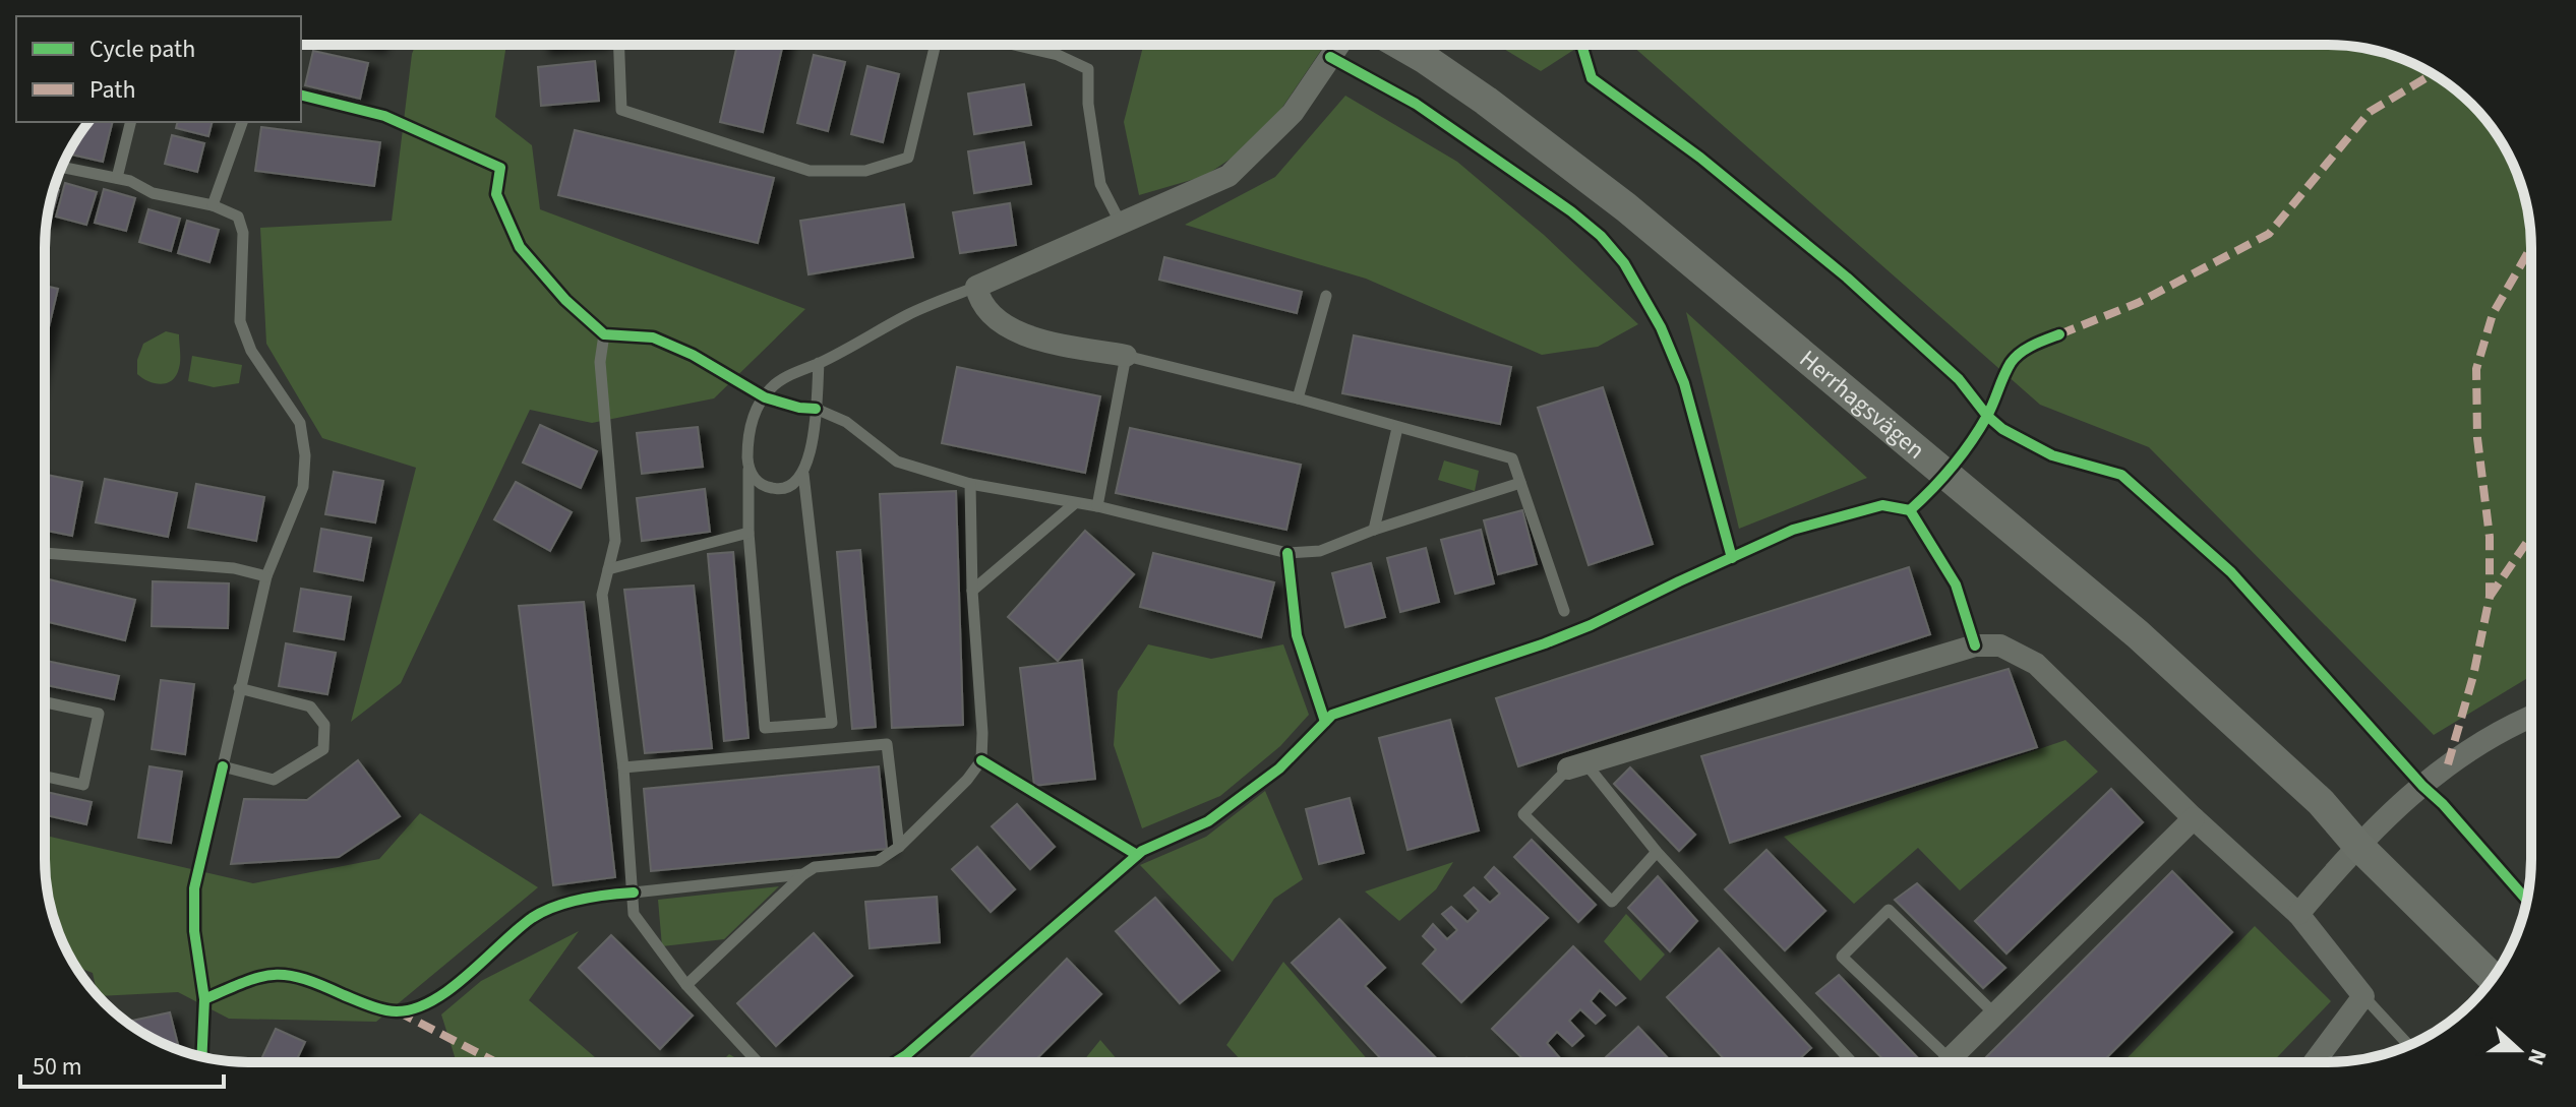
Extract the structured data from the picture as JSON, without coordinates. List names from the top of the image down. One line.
{"streets":{"street":["Herrhagsvägen"]},"legend":["Cycle path","Path"],"scale_bar":"50 m","north":"right"}
